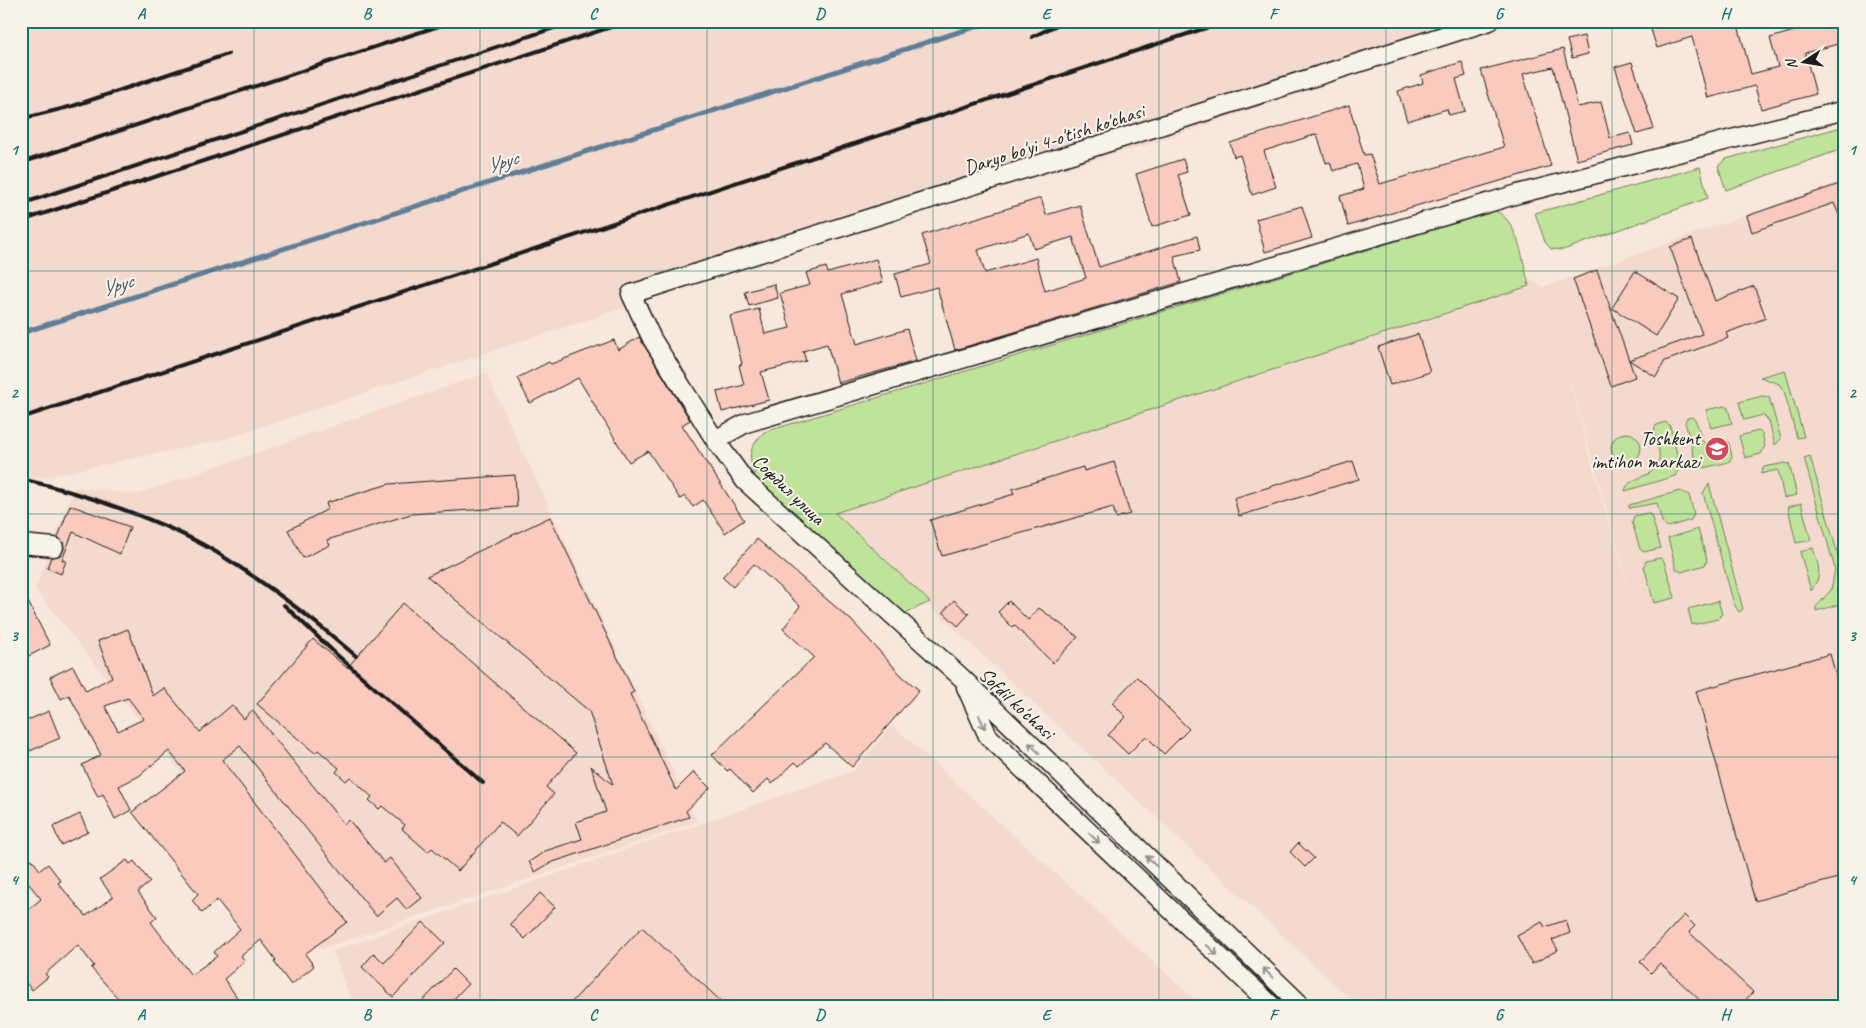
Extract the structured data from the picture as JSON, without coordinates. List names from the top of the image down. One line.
{"streets":{"street":["Daryo bo'yi 4-o'tish ko'chasi","Софдил улица","Sofdil ko'chasi"]},"crossings":[["Daryo bo'yi 4-o'tish ko'chasi","Софдил улица"],["Софдил улица","Sofdil ko'chasi"]],"water":["Урус"],"places":{"school or university":["Toshkent imtihon markazi"]},"north":"left","grid":{"columns":["A","B","C","D","E","F","G","H"],"rows":["1","2","3","4"]}}
